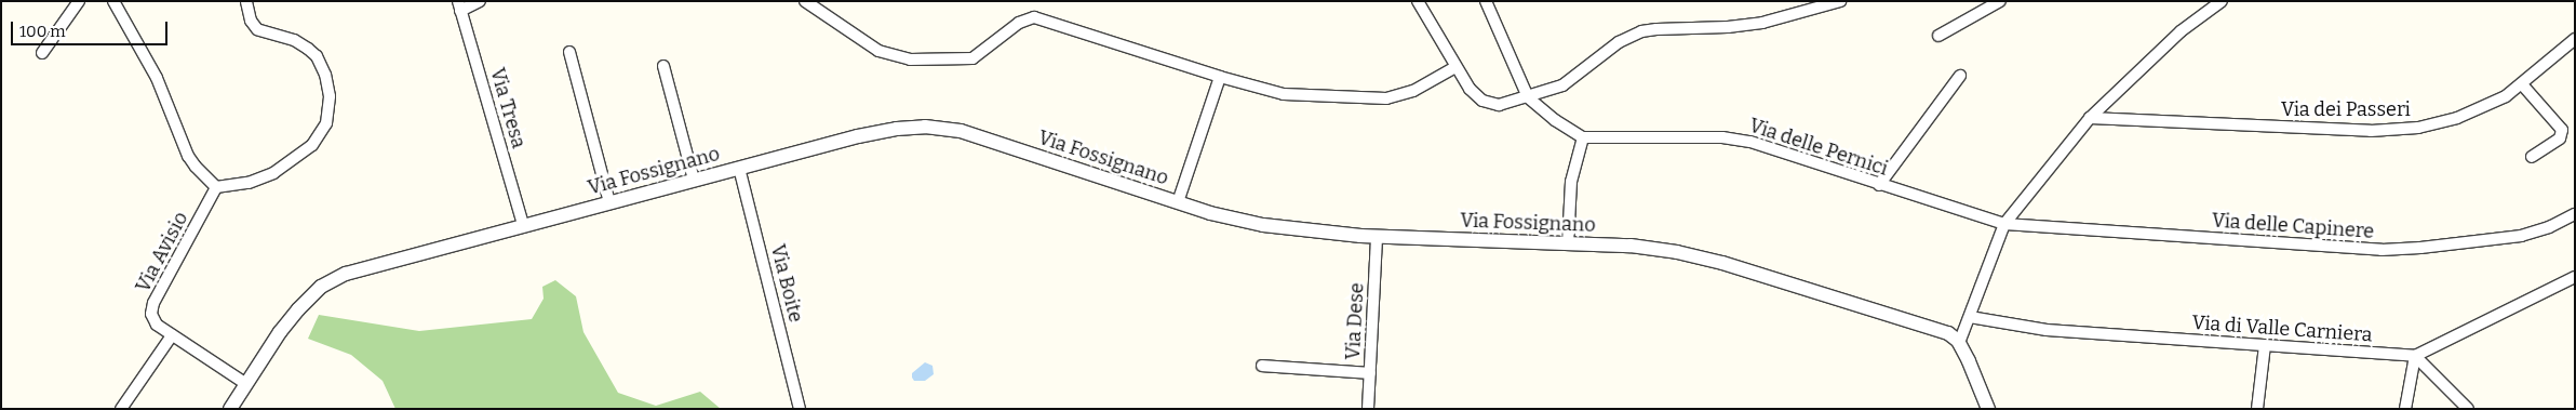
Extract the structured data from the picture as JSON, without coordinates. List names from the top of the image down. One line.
{"streets":{"street":["Via Tresa","Via dei Passeri","Via delle Pernici","Via Fossignano","Via delle Capinere","Via Avisio","Via Boite","Via Dese","Via di Valle Carniera"]},"crossings":[["Via Tresa","Via Fossignano"],["Via delle Pernici","Via delle Capinere"],["Via Fossignano","Via Avisio"],["Via Fossignano","Via Boite"],["Via Fossignano","Via Dese"]],"scale_bar":"100 m"}
